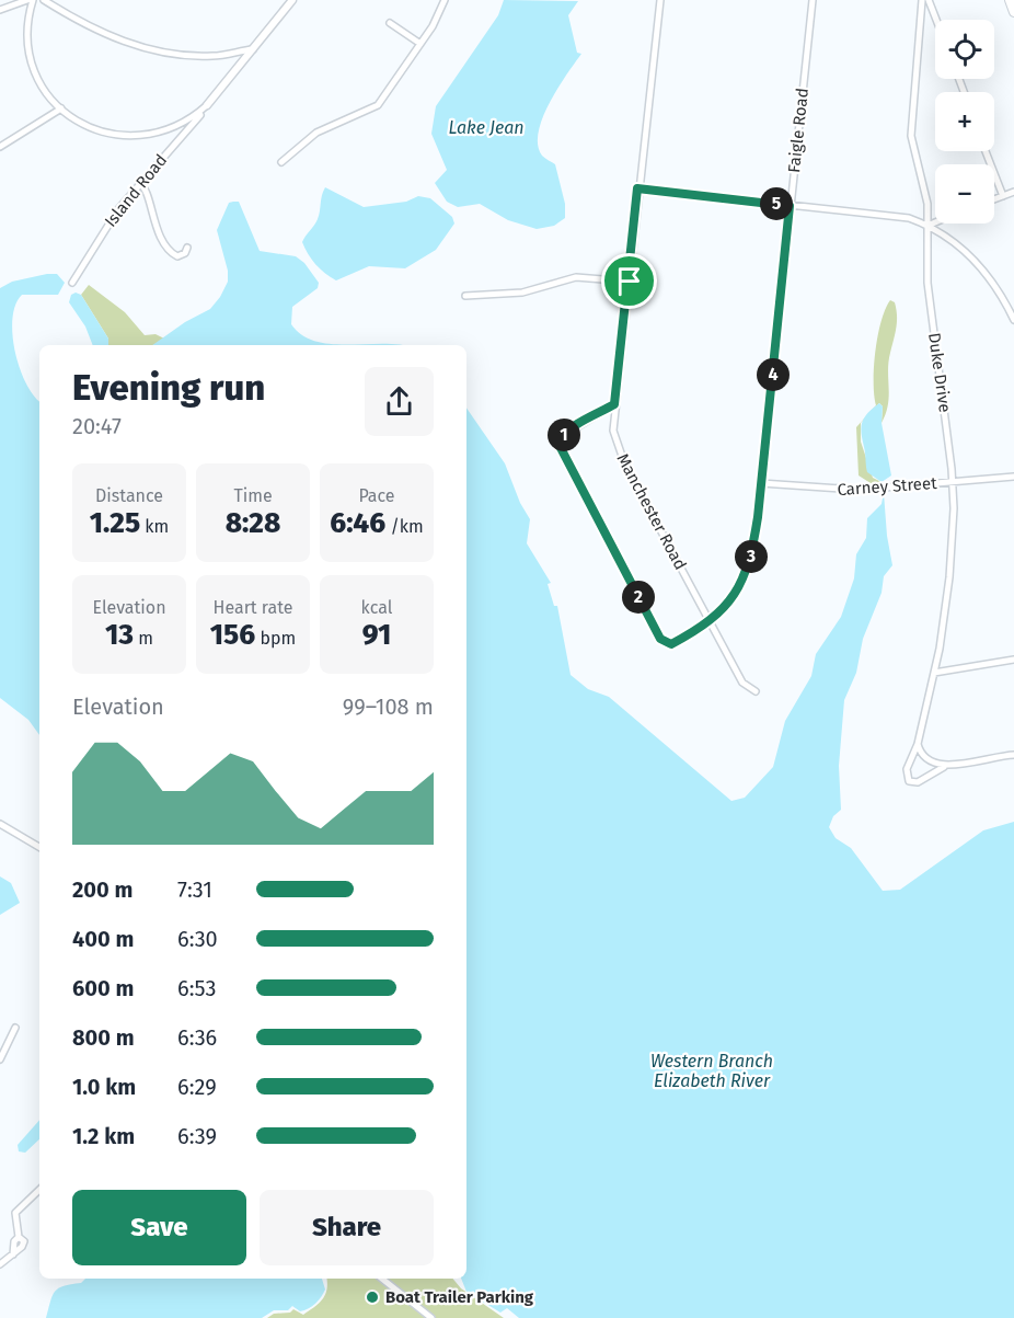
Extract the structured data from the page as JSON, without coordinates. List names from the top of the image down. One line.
{"streets":{"street":["Faigle Road","Island Road","Duke Drive","Carney Street","Manchester Road"]},"crossings":[["Faigle Road","Carney Street"],["Faigle Road","Manchester Road"],["Duke Drive","Carney Street"]],"water":["Lake Jean","Western Branch Elizabeth River"],"places":["Boat Trailer Parking"],"page":{"map_buttons":["+","−"],"pins":["5","4","1","3","2"],"heading":["Evening run","20:47"],"stats":[["Distance","1.25 km"],["Time","8:28"],["Pace","6:46 /km"],["Elevation","13 m"],["Heart rate","156 bpm"],["kcal","91"]],"chart":["Elevation","99–108 m"],"list":[{"name":"200 m","note":"7:31"},{"name":"400 m","note":"6:30"},{"name":"600 m","note":"6:53"},{"name":"800 m","note":"6:36"},{"name":"1.0 km","note":"6:29"},{"name":"1.2 km","note":"6:39"}],"buttons":["Save","Share"]}}
